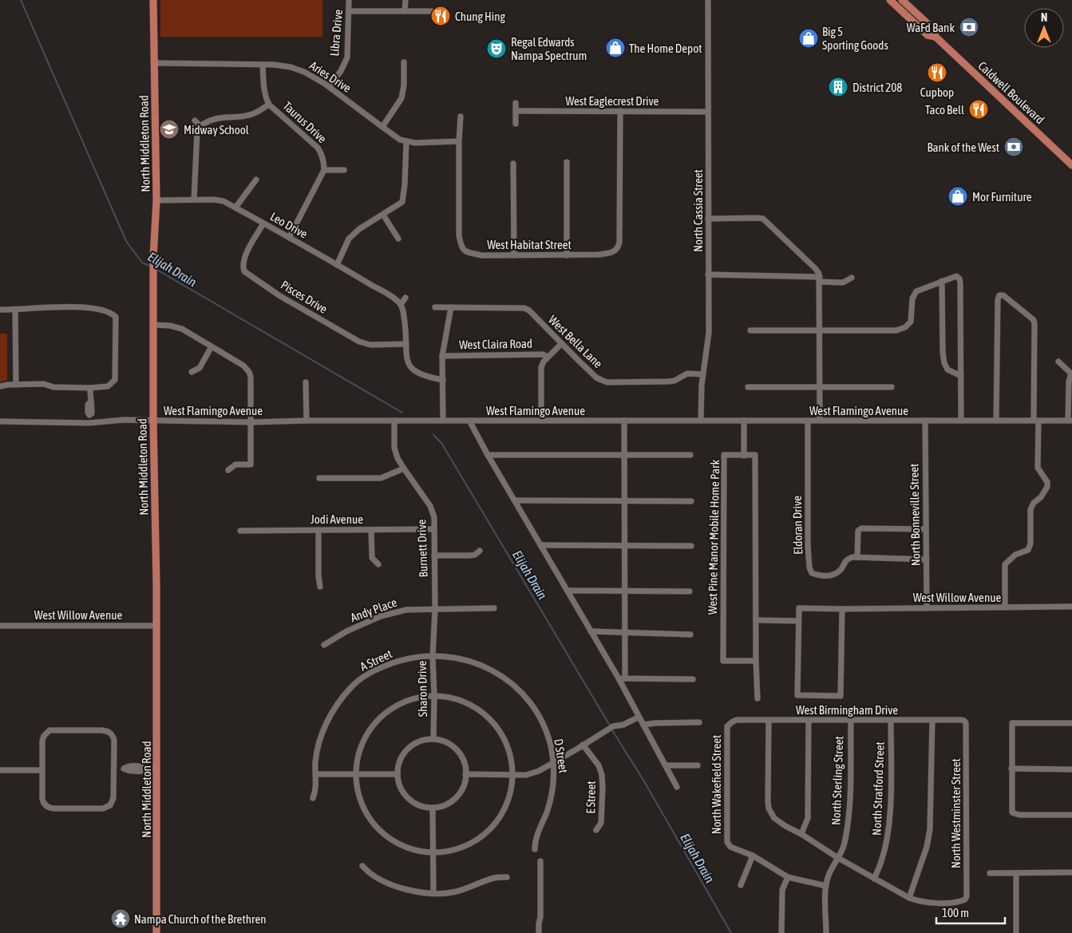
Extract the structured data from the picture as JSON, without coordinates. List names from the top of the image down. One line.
{"streets":{"main road":["Caldwell Boulevard","North Middleton Road"],"street":["Libra Drive","Aries Drive","West Eaglecrest Drive","Taurus Drive","North Cassia Street","Leo Drive","West Habitat Street","Pisces Drive","West Bella Lane","West Claira Road","West Flamingo Avenue","North Bonneville Street","Jodi Avenue","Eldoran Drive","West Pine Manor Mobile Home Park","Burnett Drive","West Willow Avenue","Andy Place","A Street","Sharon Drive","West Birmingham Drive","D Street","North Sterling Street","North Wakefield Street","North Stratford Street","E Street","North Westminster Street"]},"crossings":[["Libra Drive","Aries Drive"],["Aries Drive","Taurus Drive"],["Aries Drive","North Middleton Road"],["Aries Drive","West Habitat Street"],["West Eaglecrest Drive","North Cassia Street"],["West Eaglecrest Drive","West Habitat Street"],["North Middleton Road","Leo Drive"],["North Middleton Road","West Flamingo Avenue"],["North Middleton Road","West Willow Avenue"],["North Cassia Street","West Bella Lane"],["North Cassia Street","West Flamingo Avenue"],["Leo Drive","Pisces Drive"],["West Flamingo Avenue","North Bonneville Street"],["West Flamingo Avenue","Eldoran Drive"],["West Flamingo Avenue","Burnett Drive"],["North Bonneville Street","West Willow Avenue"],["Jodi Avenue","Burnett Drive"],["Burnett Drive","Andy Place"],["Burnett Drive","Sharon Drive"],["A Street","Sharon Drive"],["A Street","D Street"],["West Birmingham Drive","North Sterling Street"],["West Birmingham Drive","North Wakefield Street"],["West Birmingham Drive","North Stratford Street"],["West Birmingham Drive","North Westminster Street"]],"water":["Elijah Drain"],"places":{"restaurant":["Chung Hing","Cupbop","Taco Bell"],"bank":["WaFd Bank","Bank of the West"],"shop":["Big 5 Sporting Goods","The Home Depot","Mor Furniture"],"theatre":["Regal Edwards Nampa Spectrum"],"building":["District 208"],"school or university":["Midway School"],"temple":["Nampa Church of the Brethren"]},"scale_bar":"100 m","north":"top"}
